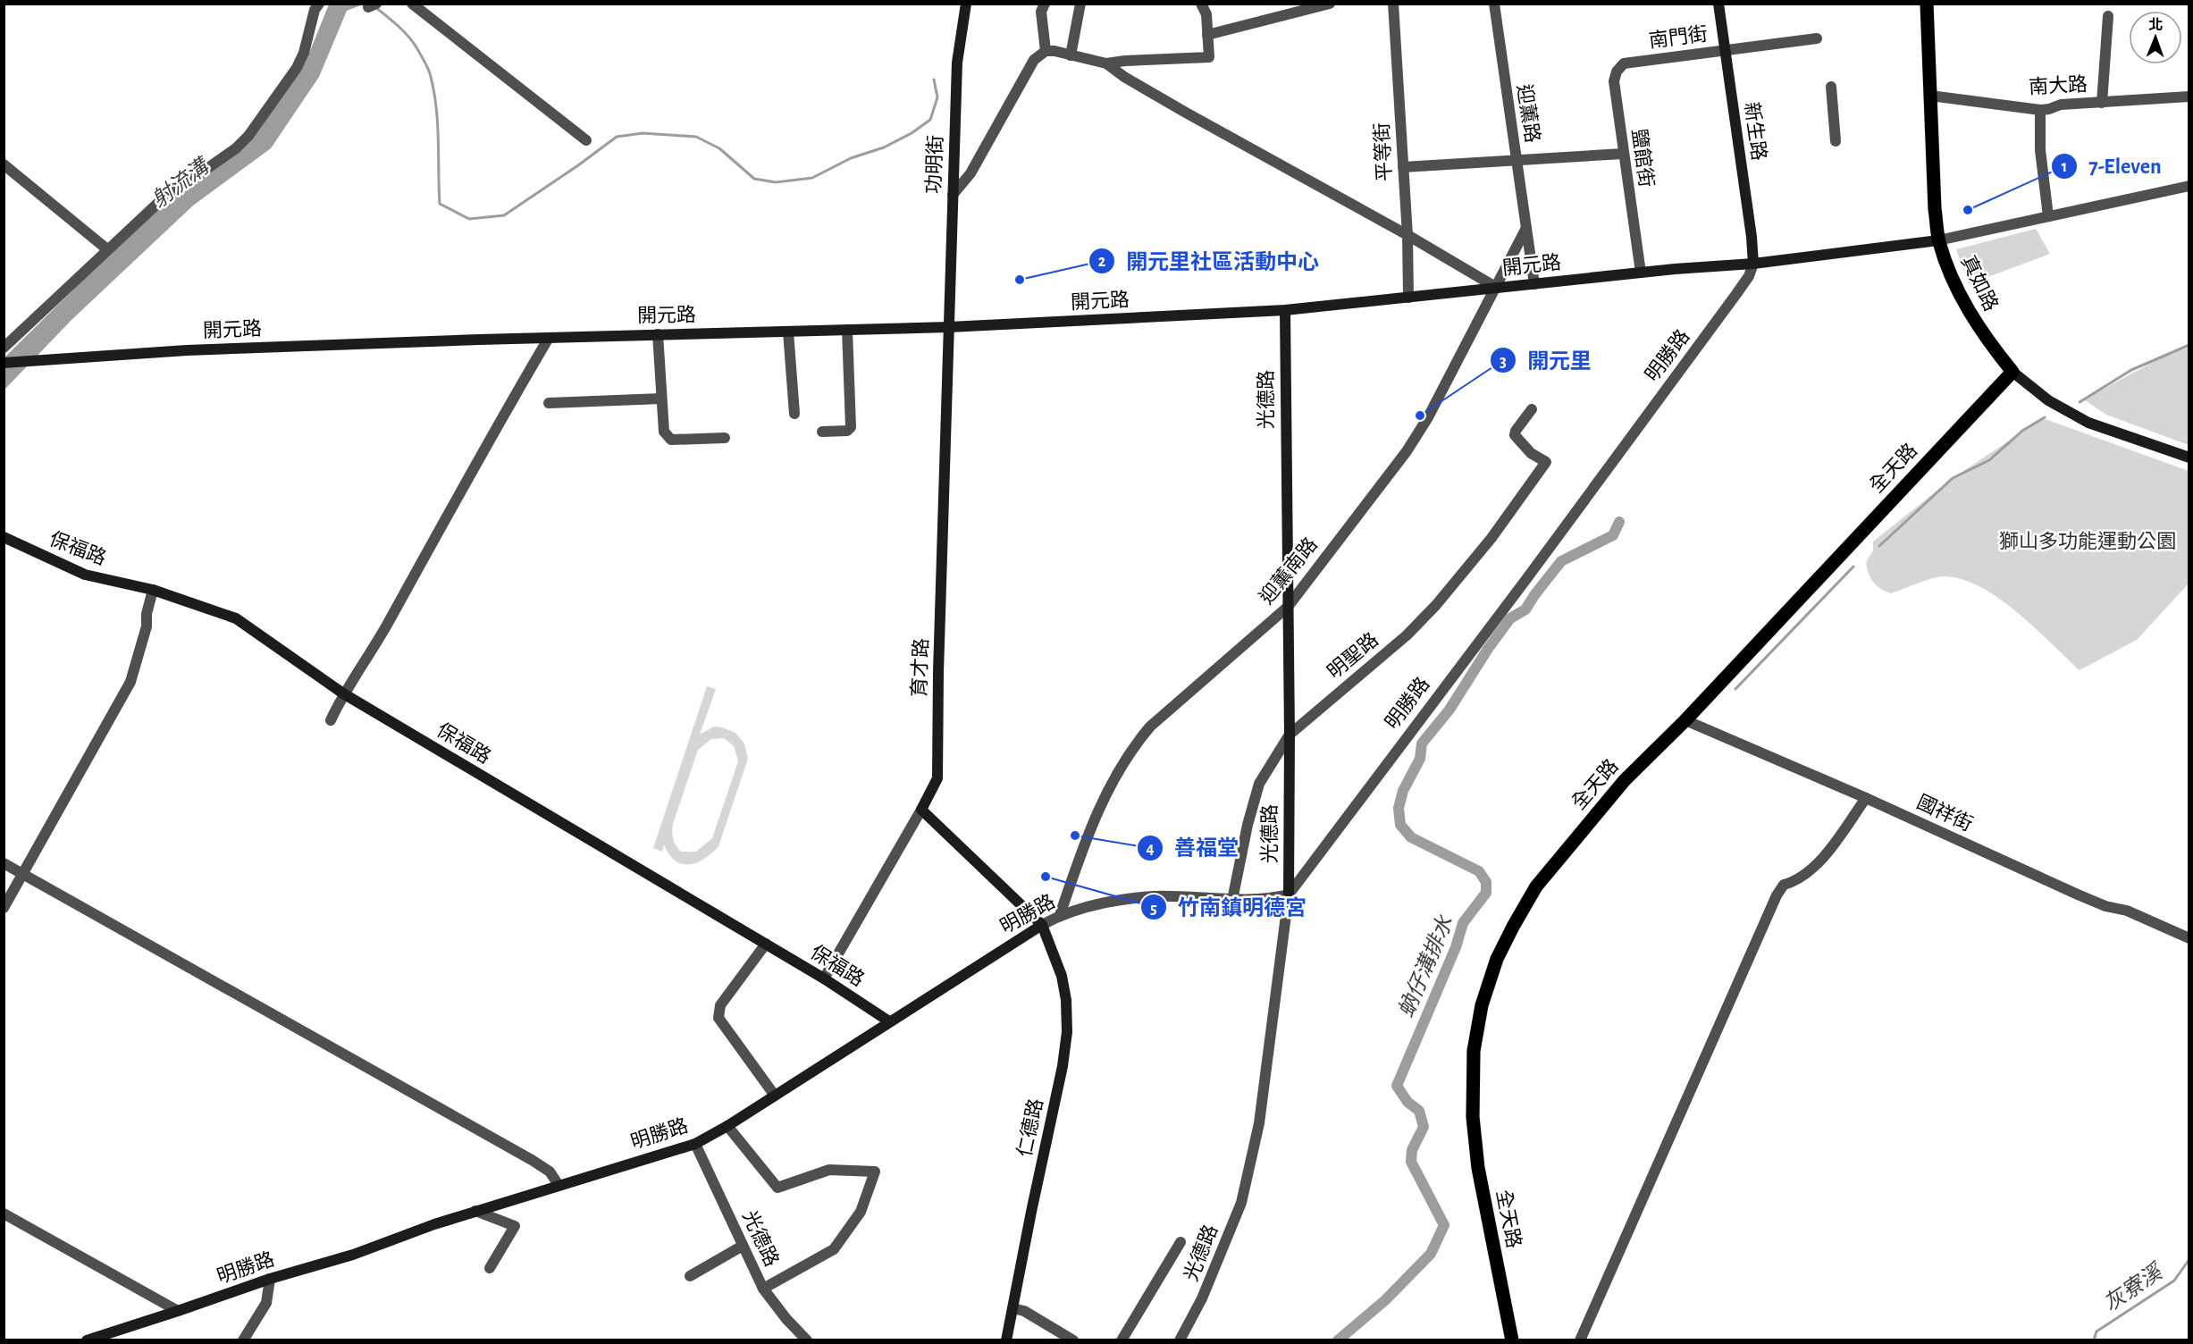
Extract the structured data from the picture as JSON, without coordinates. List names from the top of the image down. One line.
{"streets":{"main road":["真如路","全天路"],"street":["南門街","南大路","迎薰路","新生路","平等街","鹽館街","功明街","開元路","明勝路","光德路","保福路","迎薰南路","明聖路","育才路","國祥街","仁德路"]},"crossings":[["南門街","新生路"],["南門街","鹽館街"],["南大路","真如路"],["迎薰路","開元路"],["迎薰路","迎薰南路"],["新生路","開元路"],["新生路","明勝路"],["平等街","開元路"],["鹽館街","開元路"],["功明街","開元路"],["功明街","育才路"],["開元路","真如路"],["開元路","明勝路"],["開元路","光德路"],["開元路","迎薰南路"],["開元路","育才路"],["真如路","全天路"],["明勝路","光德路"],["明勝路","保福路"],["明勝路","迎薰南路"],["明勝路","明聖路"],["明勝路","仁德路"],["光德路","迎薰南路"],["光德路","明聖路"],["全天路","國祥街"],["保福路","育才路"]],"water":["射流溝","蚋仔溝排水","灰寮溪"],"parks":["獅山多功能運動公園"],"places":["7-Eleven","開元里社區活動中心","開元里","善福堂","竹南鎮明德宮"],"north":"top"}
